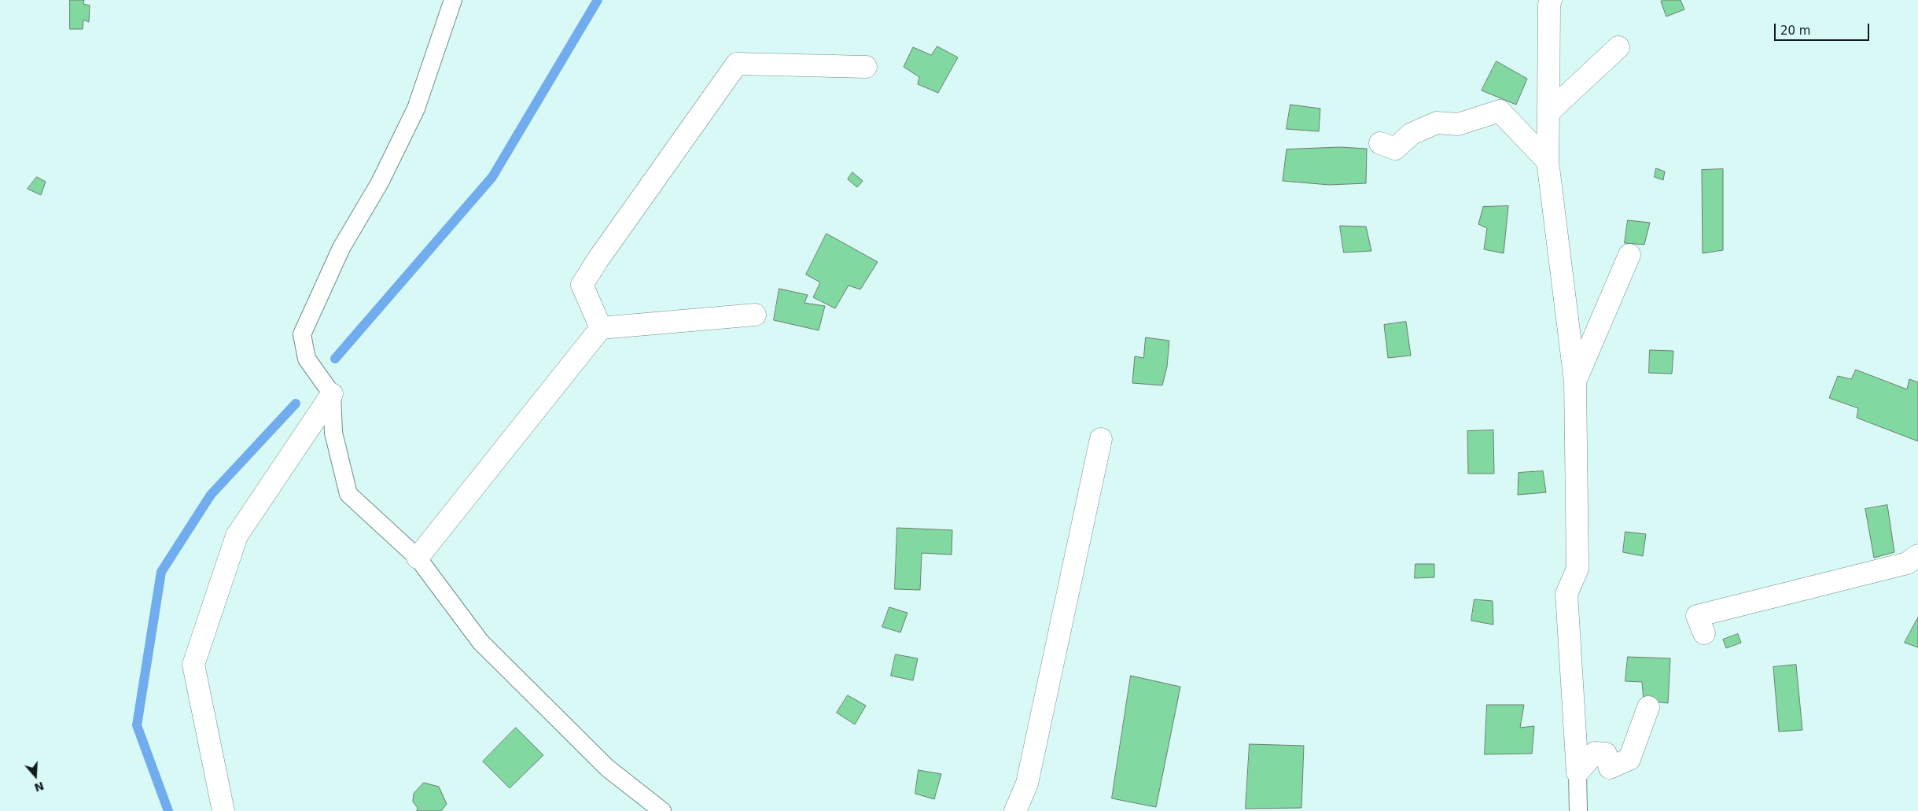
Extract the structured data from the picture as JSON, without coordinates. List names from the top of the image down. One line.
{"scale_bar":"20 m","north":"bottom"}
